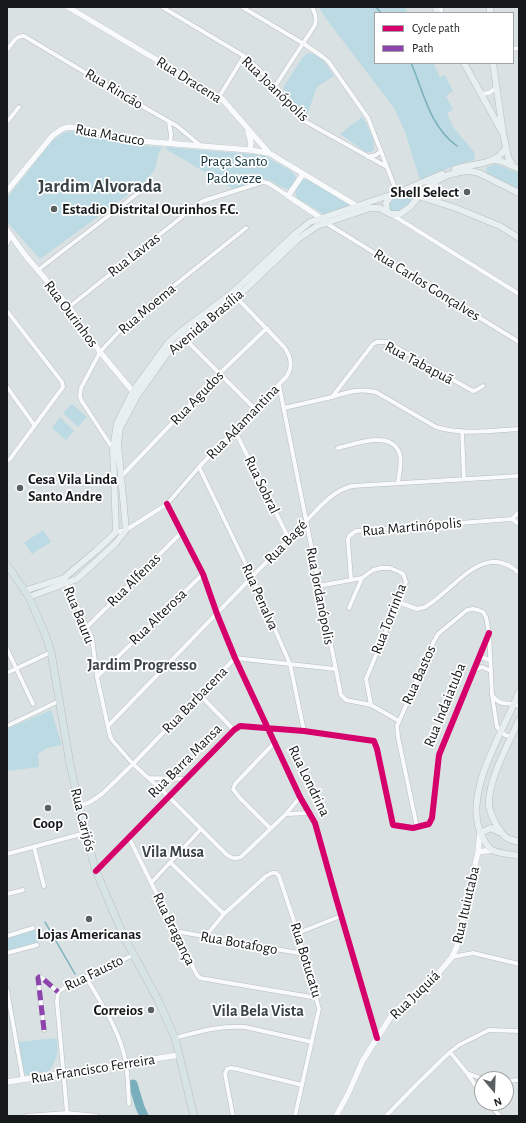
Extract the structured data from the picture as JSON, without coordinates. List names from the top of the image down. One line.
{"streets":{"main road":["Avenida Brasília","Rua Carijós"],"street":["Rua Dracena","Rua Rincão","Rua Joanópolis","Rua Macuco","Rua Lavras","Rua Carlos Gonçalves","Rua Moema","Rua Ourinhos","Rua Tabapuã","Rua Agudos","Rua Adamantina","Rua Sobral","Rua Martinópolis","Rua Bagé","Rua Alfenas","Rua Jordanópolis","Rua Penalva","Rua Bauru","Rua Alterosa","Rua Torrinha","Rua Bastos","Rua Barbacena","Rua Indaiatuba","Rua Barra Mansa","Rua Londrina","Rua Ituiutaba","Rua Bragança","Rua Botafogo","Rua Botucatu","Rua Fausto","Rua Juquiá","Rua Francisco Ferreira"]},"crossings":[["Rua Dracena","Rua Macuco"],["Rua Dracena","Avenida Brasília"],["Rua Rincão","Rua Macuco"],["Rua Lavras","Rua Carlos Gonçalves"],["Rua Lavras","Rua Ourinhos"],["Rua Lavras","Avenida Brasília"],["Rua Carlos Gonçalves","Avenida Brasília"],["Rua Moema","Rua Ourinhos"],["Rua Moema","Avenida Brasília"],["Rua Ourinhos","Avenida Brasília"],["Avenida Brasília","Rua Agudos"],["Avenida Brasília","Rua Adamantina"],["Rua Agudos","Rua Adamantina"],["Rua Adamantina","Rua Sobral"],["Rua Adamantina","Rua Jordanópolis"],["Rua Adamantina","Rua Penalva"],["Rua Adamantina","Rua Londrina"],["Rua Sobral","Rua Bagé"],["Rua Martinópolis","Rua Torrinha"],["Rua Bagé","Rua Jordanópolis"],["Rua Bagé","Rua Penalva"],["Rua Bagé","Rua Bauru"],["Rua Bagé","Rua Londrina"],["Rua Alfenas","Rua Bauru"],["Rua Alfenas","Rua Londrina"],["Rua Jordanópolis","Rua Torrinha"],["Rua Jordanópolis","Rua Bastos"],["Rua Jordanópolis","Rua Barbacena"],["Rua Penalva","Rua Barbacena"],["Rua Penalva","Rua Barra Mansa"],["Rua Bauru","Rua Alterosa"],["Rua Bauru","Rua Barbacena"],["Rua Bauru","Rua Barra Mansa"],["Rua Alterosa","Rua Londrina"],["Rua Bastos","Rua Indaiatuba"],["Rua Bastos","Rua Barra Mansa"],["Rua Barbacena","Rua Londrina"],["Rua Barbacena","Rua Carijós"],["Rua Indaiatuba","Rua Barra Mansa"],["Rua Barra Mansa","Rua Londrina"],["Rua Barra Mansa","Rua Carijós"],["Rua Barra Mansa","Rua Bragança"],["Rua Londrina","Rua Juquiá"],["Rua Carijós","Rua Fausto"],["Rua Carijós","Rua Francisco Ferreira"],["Rua Ituiutaba","Rua Juquiá"],["Rua Bragança","Rua Botafogo"],["Rua Bragança","Rua Botucatu"],["Rua Botafogo","Rua Botucatu"],["Rua Fausto","Rua Francisco Ferreira"]],"districts":["Jardim Alvorada","Jardim Progresso","Vila Musa","Vila Bela Vista"],"parks":["Praça Santo Padoveze"],"places":["Shell Select","Estadio Distrital Ourinhos F.C.","Cesa Vila Linda Santo Andre","Coop","Lojas Americanas","Correios"],"legend":["Cycle path","Path"],"north":"bottom"}
